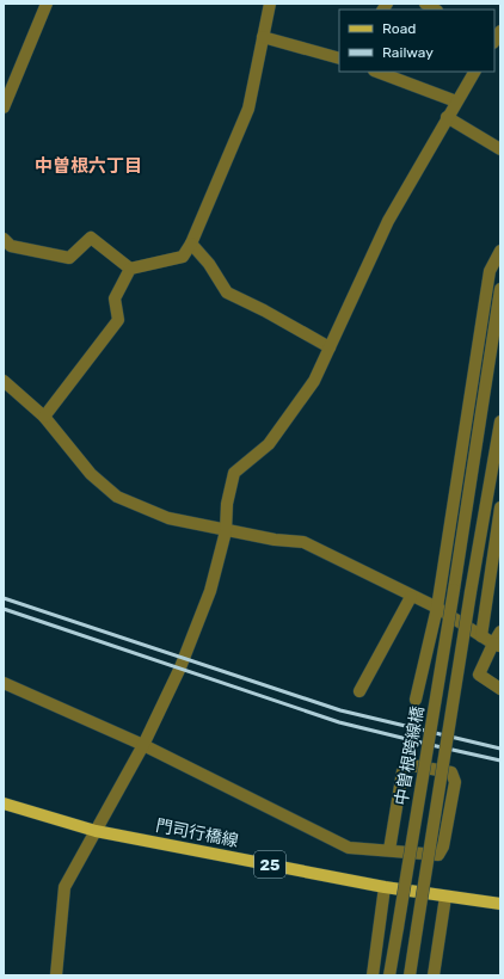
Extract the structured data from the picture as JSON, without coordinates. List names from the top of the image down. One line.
{"streets":{"main road":["門司行橋線","25"],"street":["中曽根跨線橋"]},"districts":["中曽根六丁目"],"legend":["Road","Railway"]}
